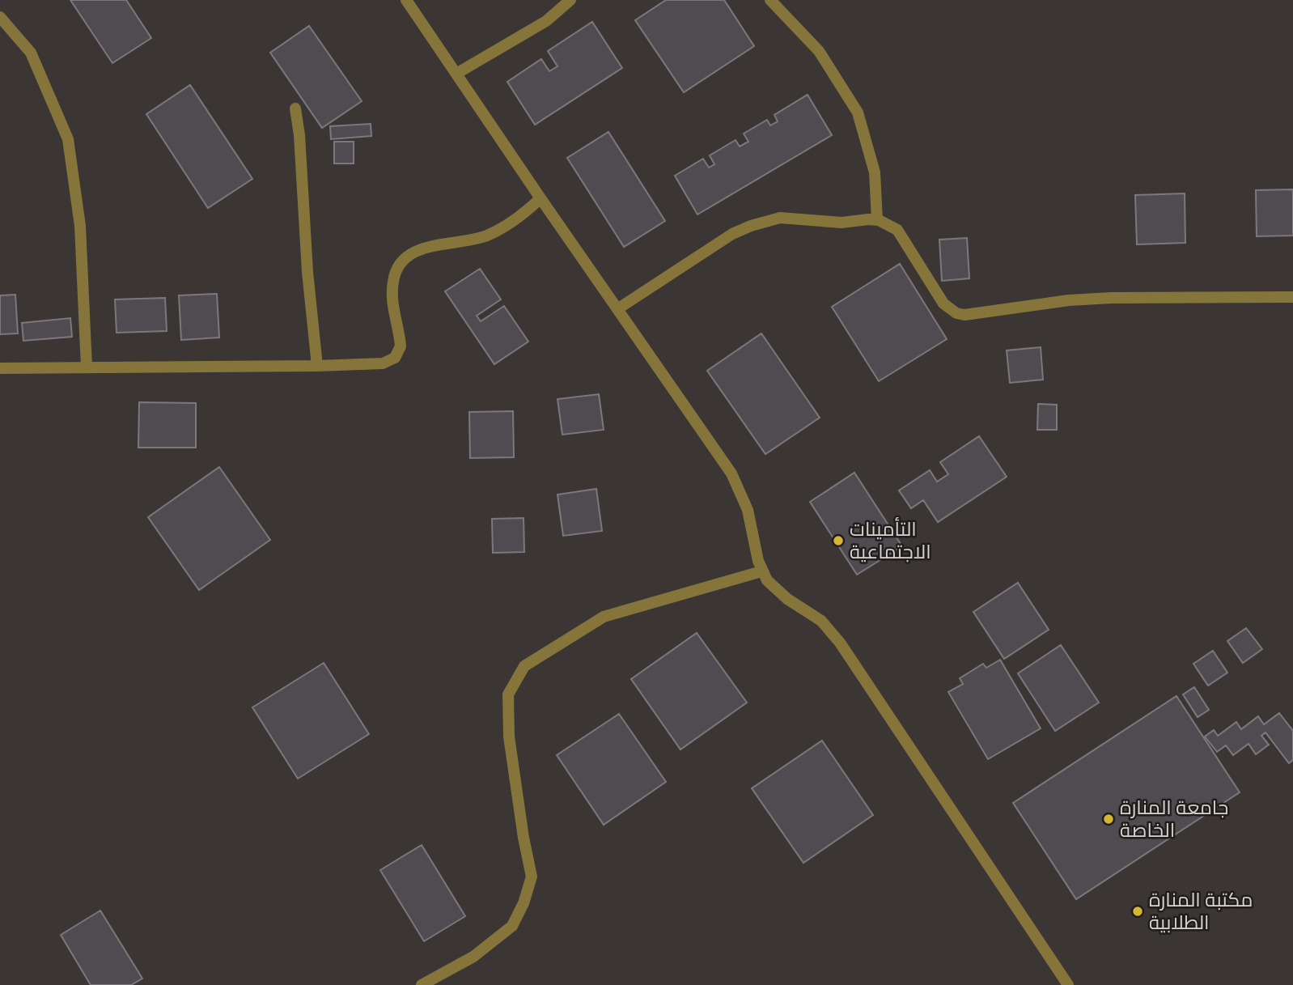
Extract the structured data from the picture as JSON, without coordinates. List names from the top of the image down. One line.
{"places":["التأمينات الاجتماعية","جامعة المنارة الخاصة","مكتبة المنارة الطلابية"]}
